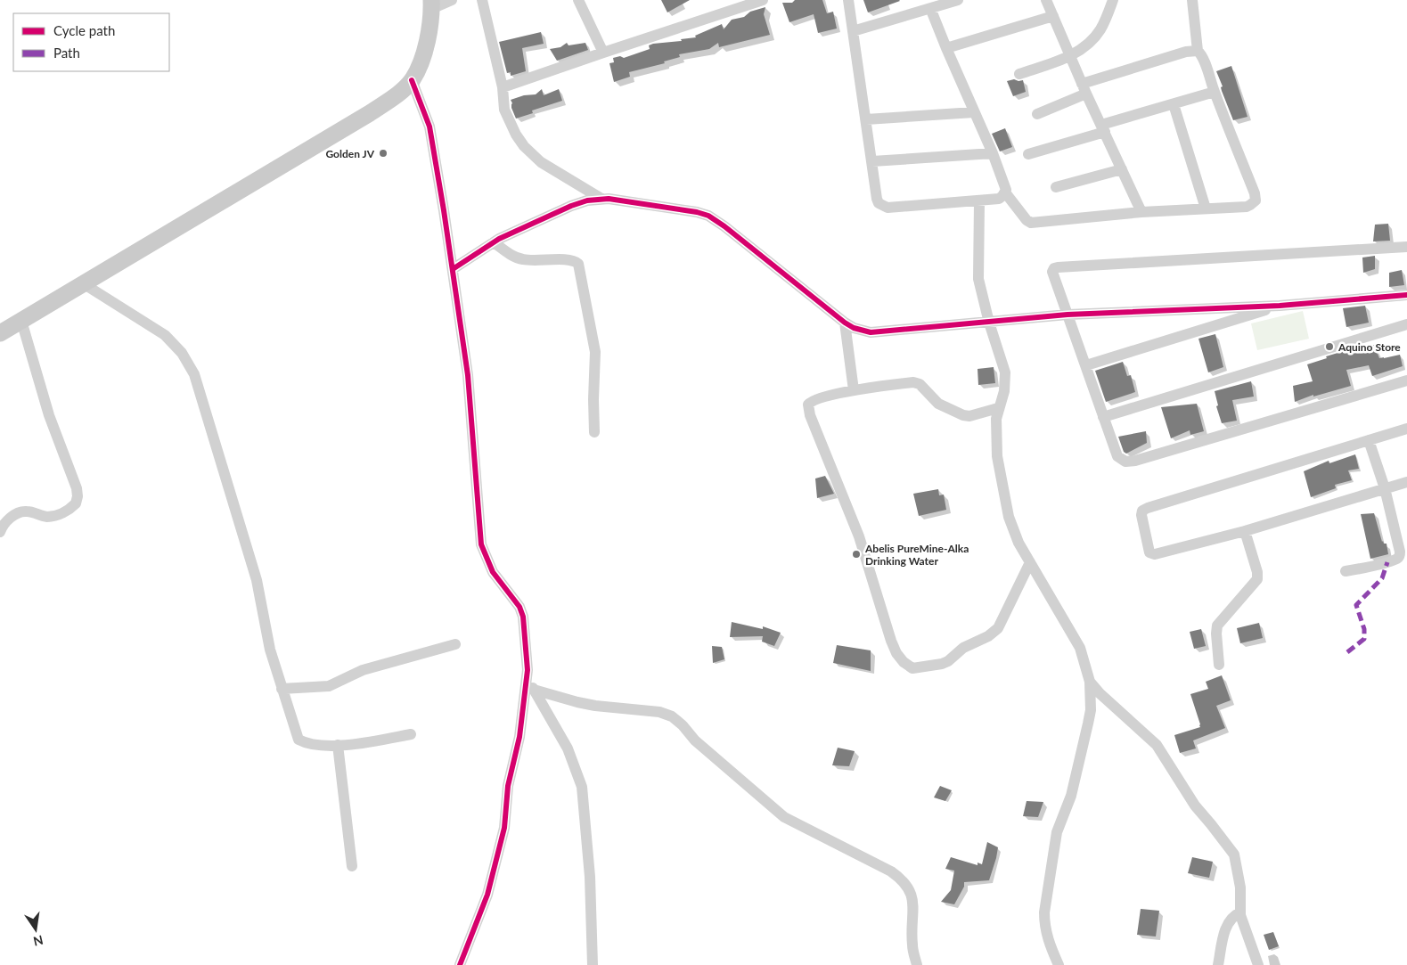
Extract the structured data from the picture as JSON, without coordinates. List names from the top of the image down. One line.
{"places":["Golden JV","Aquino Store","Abelis PureMine-Alka Drinking Water"],"legend":["Cycle path","Path"],"north":"bottom"}
